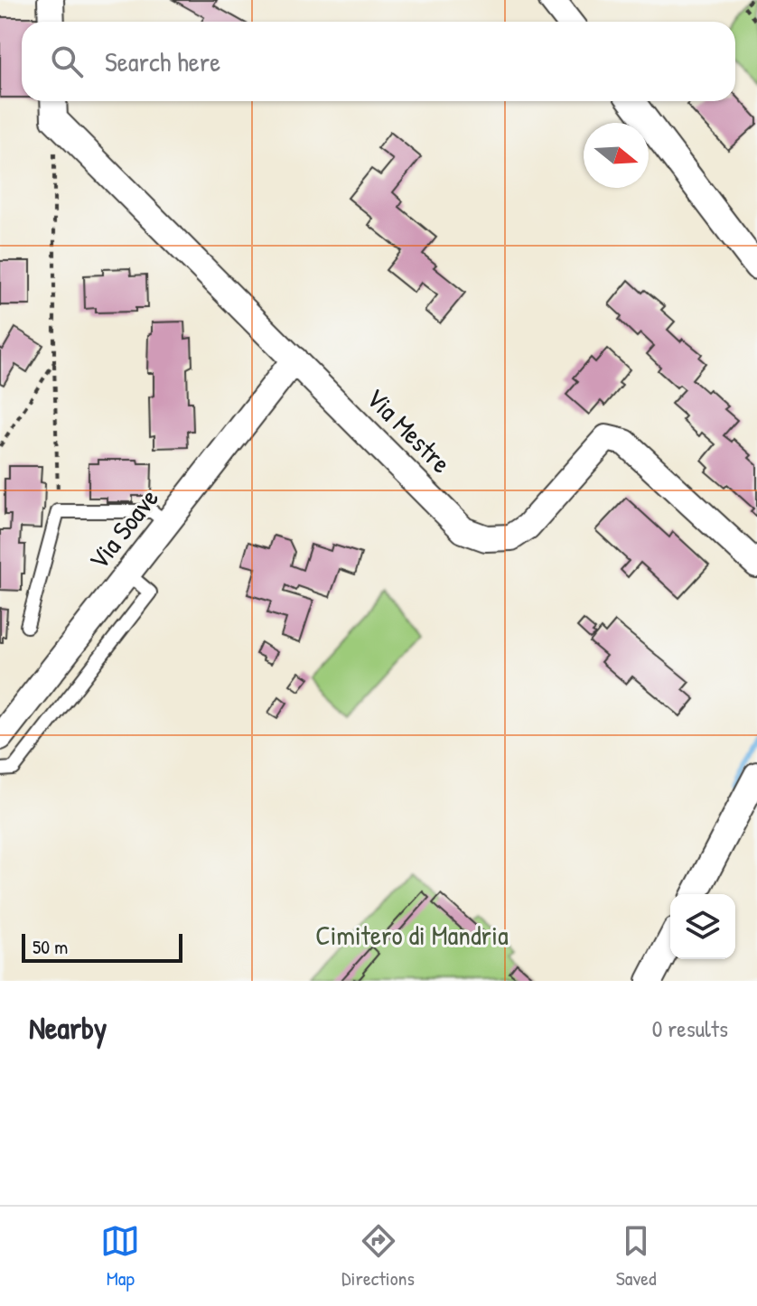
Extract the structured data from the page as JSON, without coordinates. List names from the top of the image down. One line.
{"streets":{"street":["Via Mestre","Via Soave"]},"crossings":[["Via Mestre","Via Soave"]],"parks":["Cimitero di Mandria"],"scale_bar":"50 m","north":"right","page":{"search":"Search here","scale":"50 m","heading":["Nearby","0 results"],"nav":["Map","Directions","Saved"]}}
